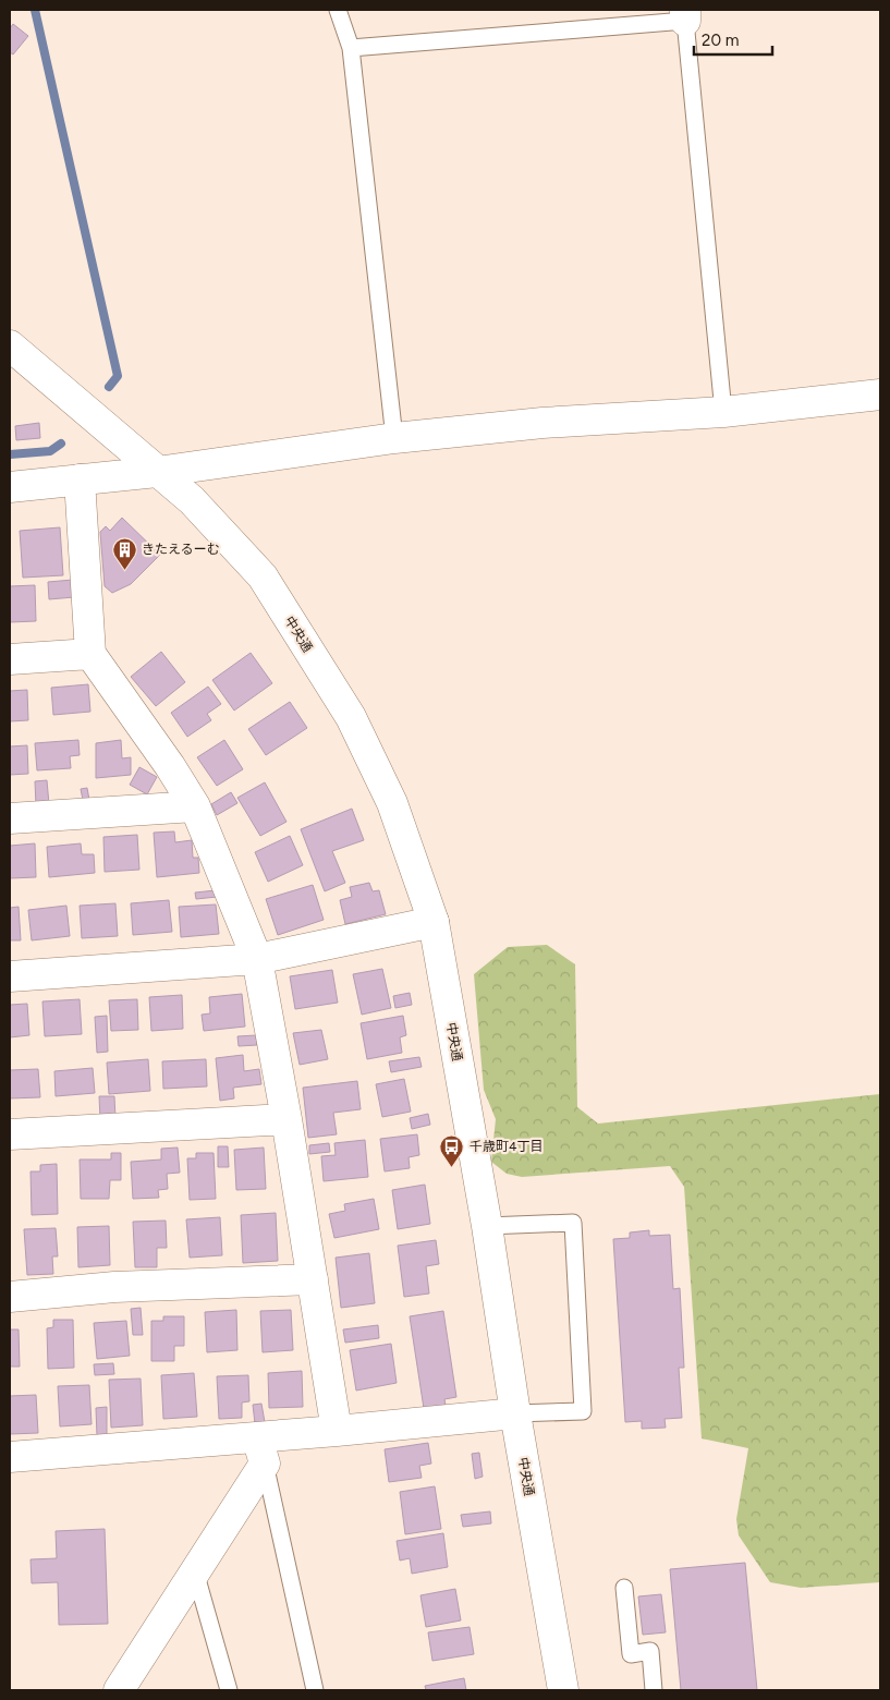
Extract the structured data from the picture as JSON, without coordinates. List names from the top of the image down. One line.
{"streets":{"street":["中央通"]},"places":{"building":["きたえるーむ"],"bus stop":["千歳町4丁目"]},"scale_bar":"20 m"}
